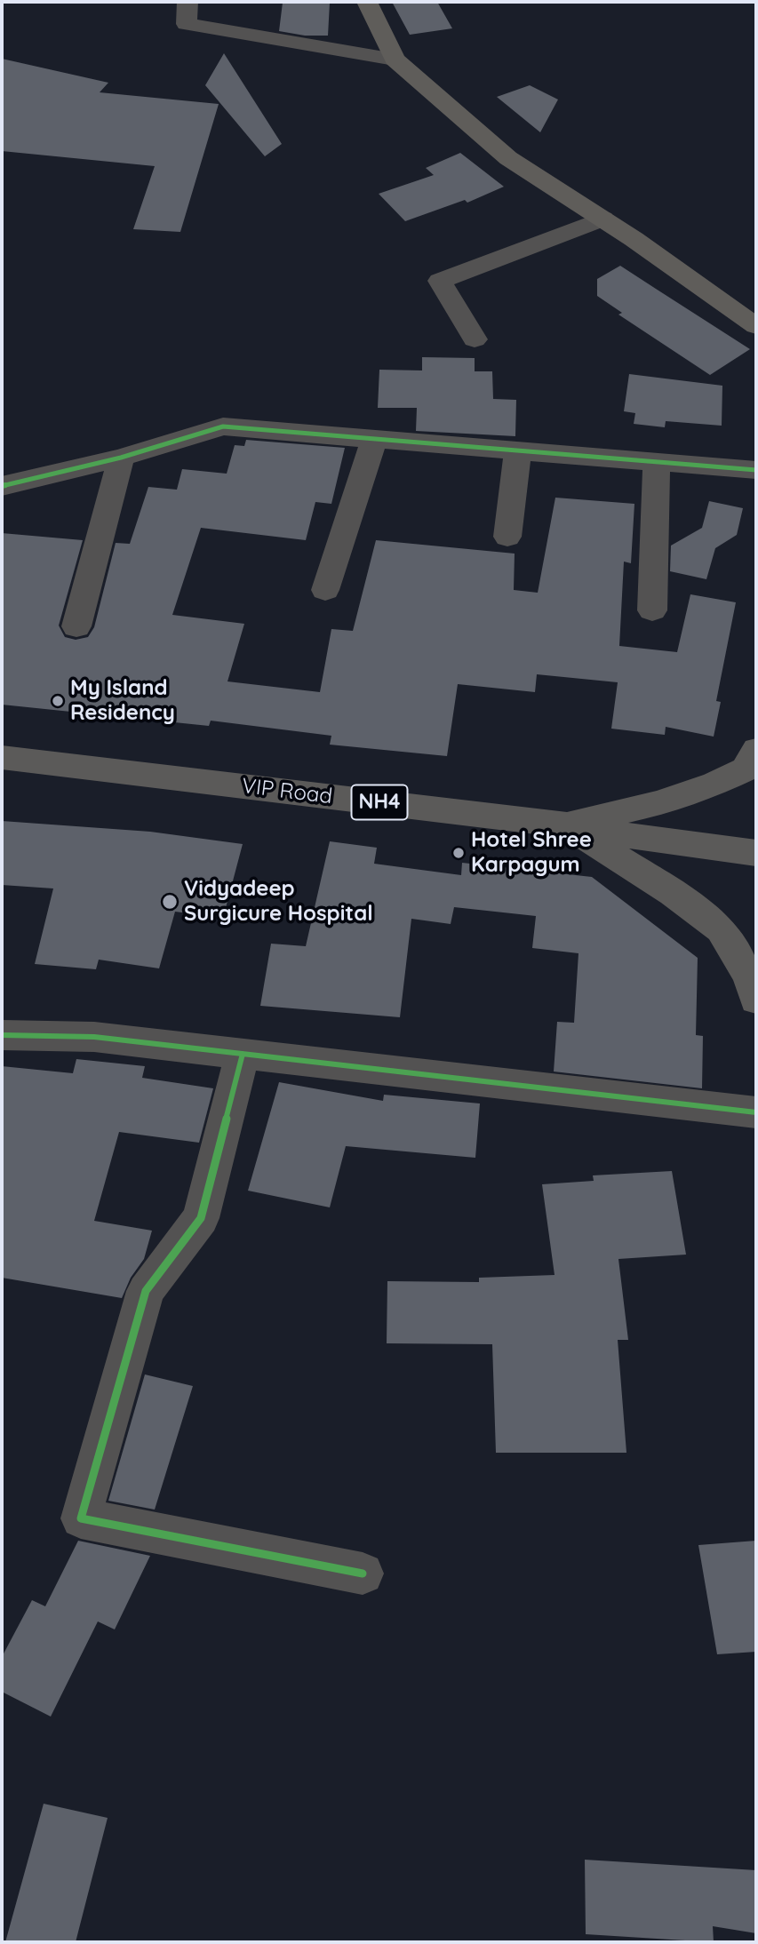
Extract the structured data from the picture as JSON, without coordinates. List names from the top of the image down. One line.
{"streets":{"highway":["VIP Road","NH4"]},"places":["My Island Residency","Hotel Shree Karpagum","Vidyadeep Surgicure Hospital"]}
